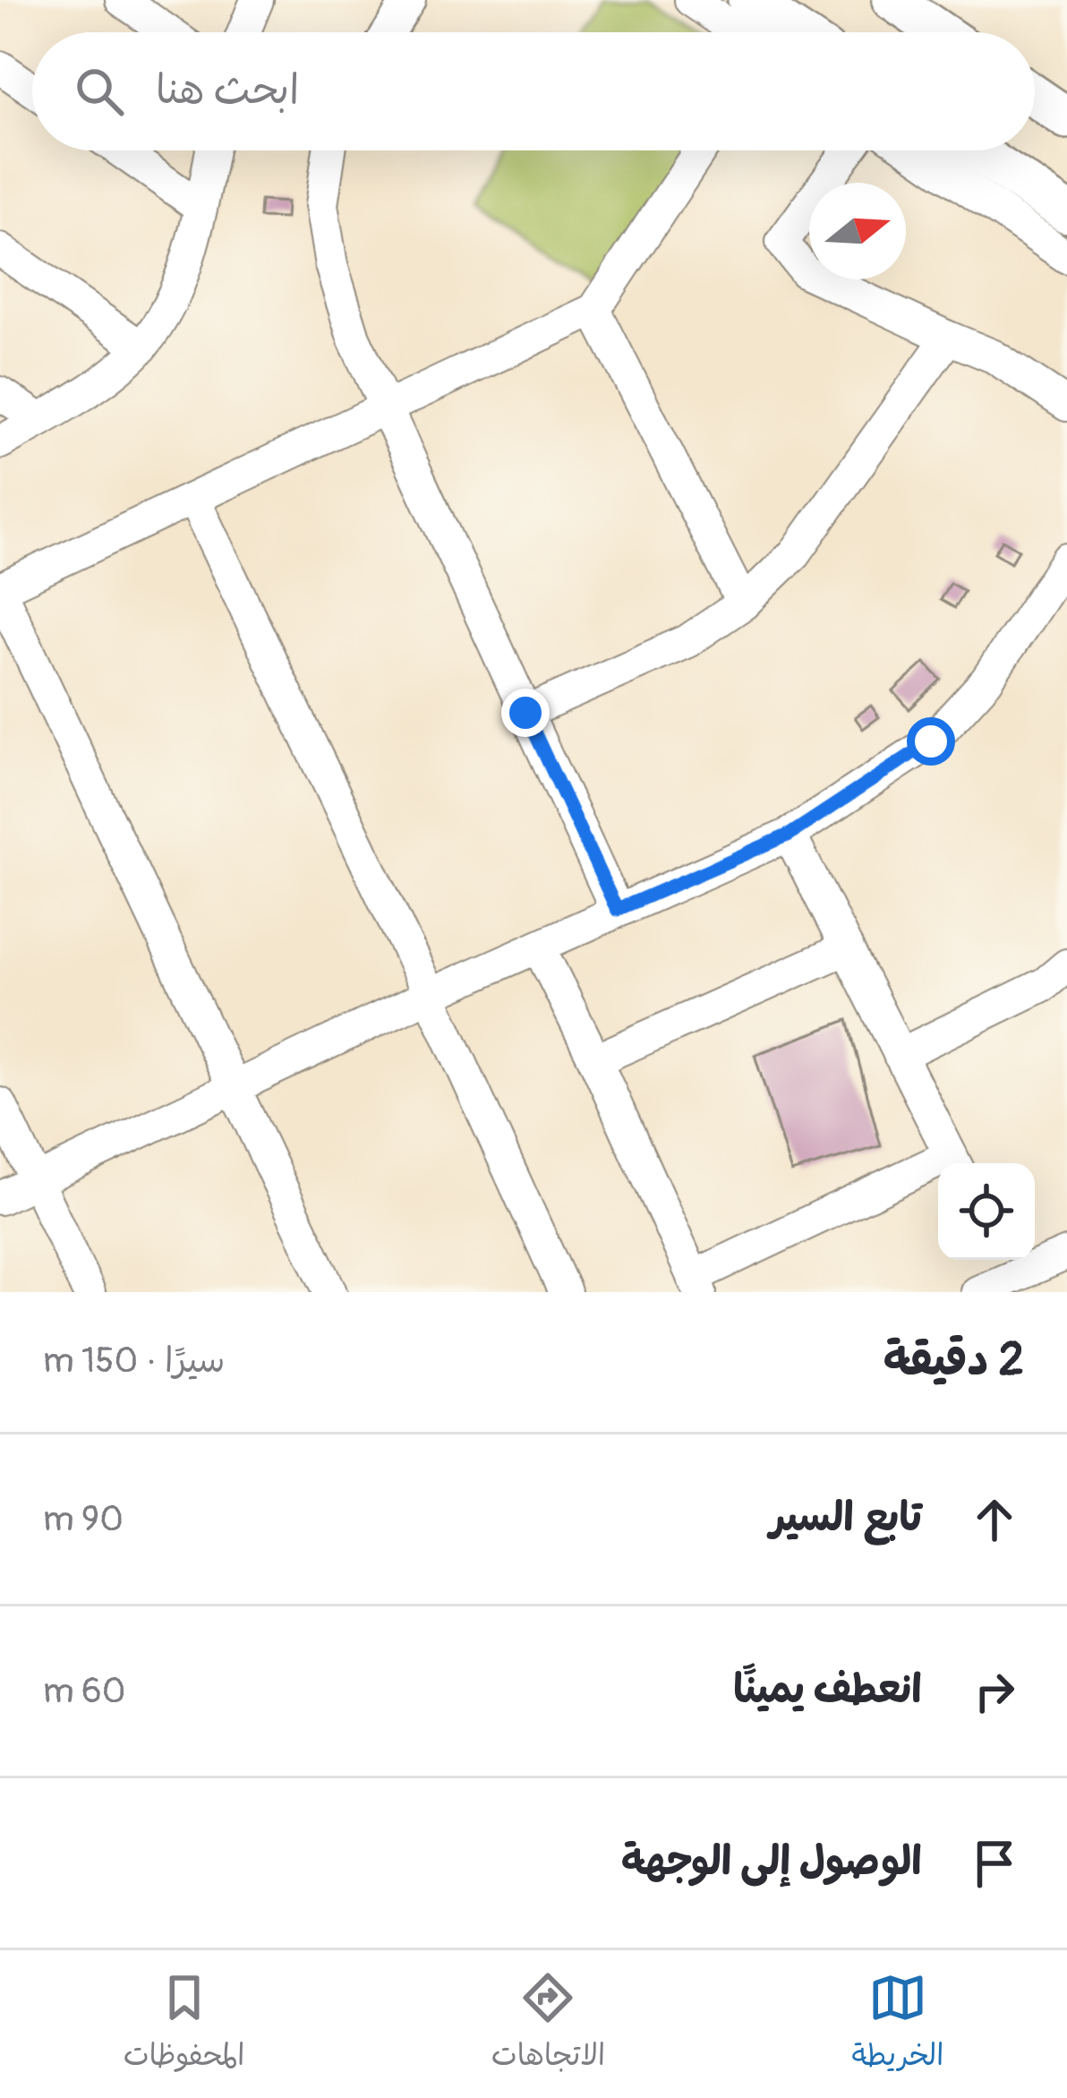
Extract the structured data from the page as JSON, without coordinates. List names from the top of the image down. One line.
{"north":"right","page":{"search":"ابحث هنا","heading":["2 دقيقة","سيرًا · 150 m"],"list":[["تابع السير","90 m"],["انعطف يمينًا","60 m"],"الوصول إلى الوجهة"],"nav":["الخريطة","الاتجاهات","المحفوظات"]}}
